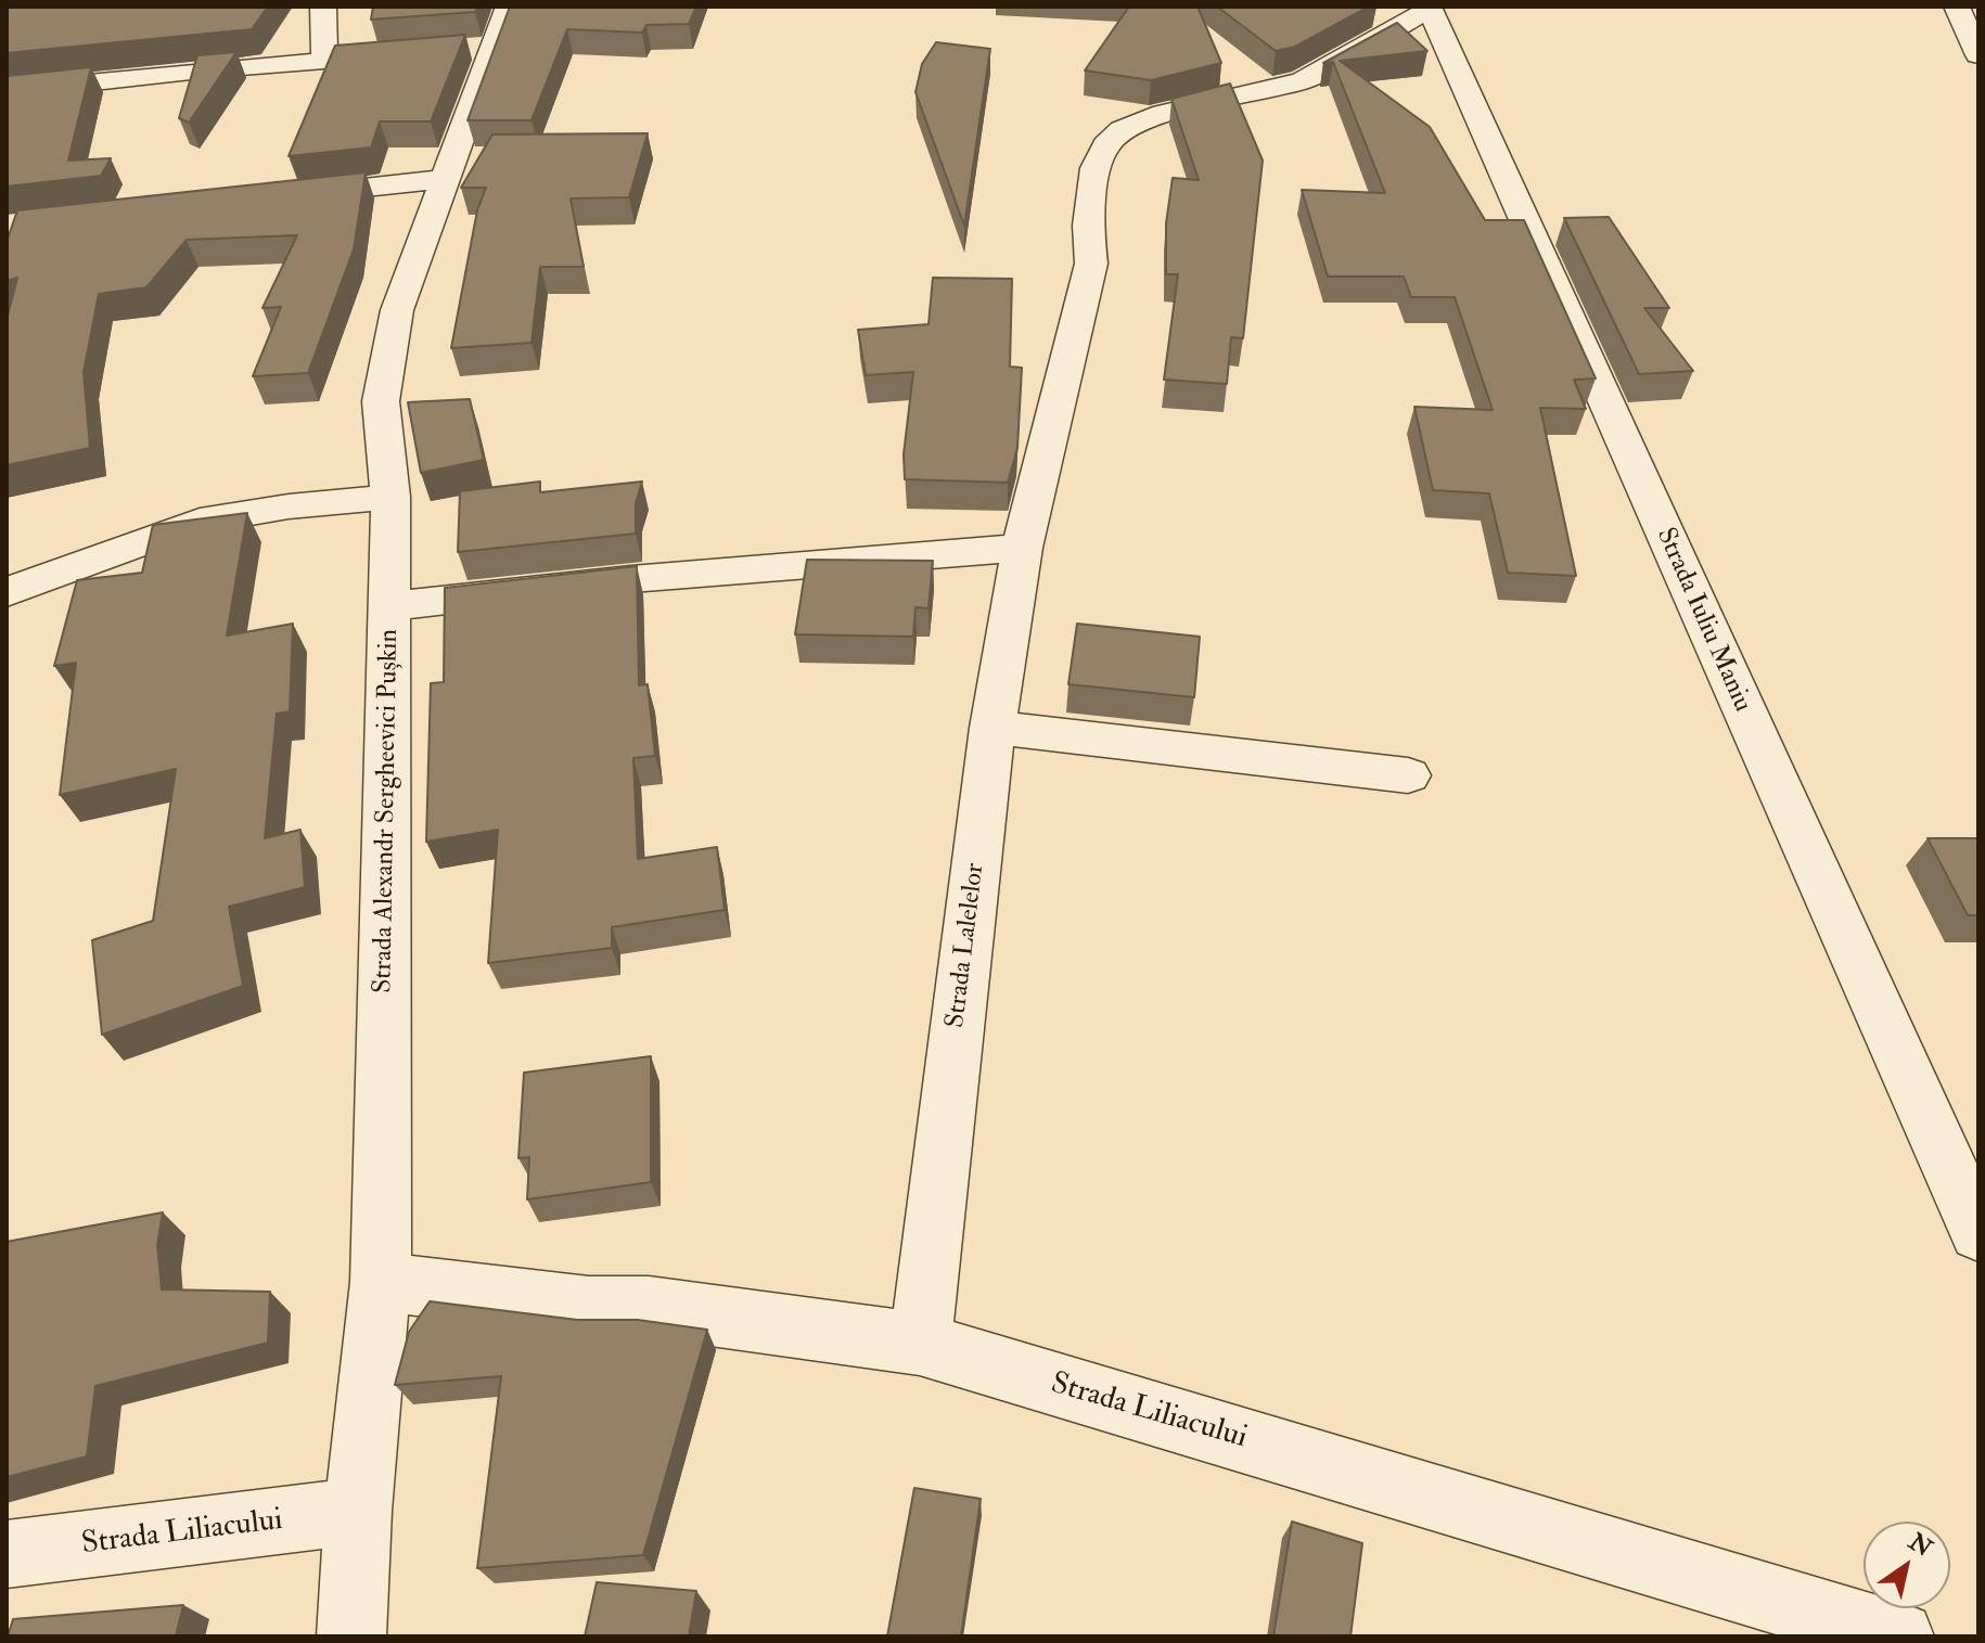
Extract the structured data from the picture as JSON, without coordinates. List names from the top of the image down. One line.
{"streets":{"street":["Strada Iuliu Maniu","Strada Alexandr Sergheevici Pușkin","Strada Lalelelor","Strada Liliacului"]},"crossings":[["Strada Iuliu Maniu","Strada Lalelelor"],["Strada Alexandr Sergheevici Pușkin","Strada Liliacului"],["Strada Lalelelor","Strada Liliacului"]],"north":"top right"}
